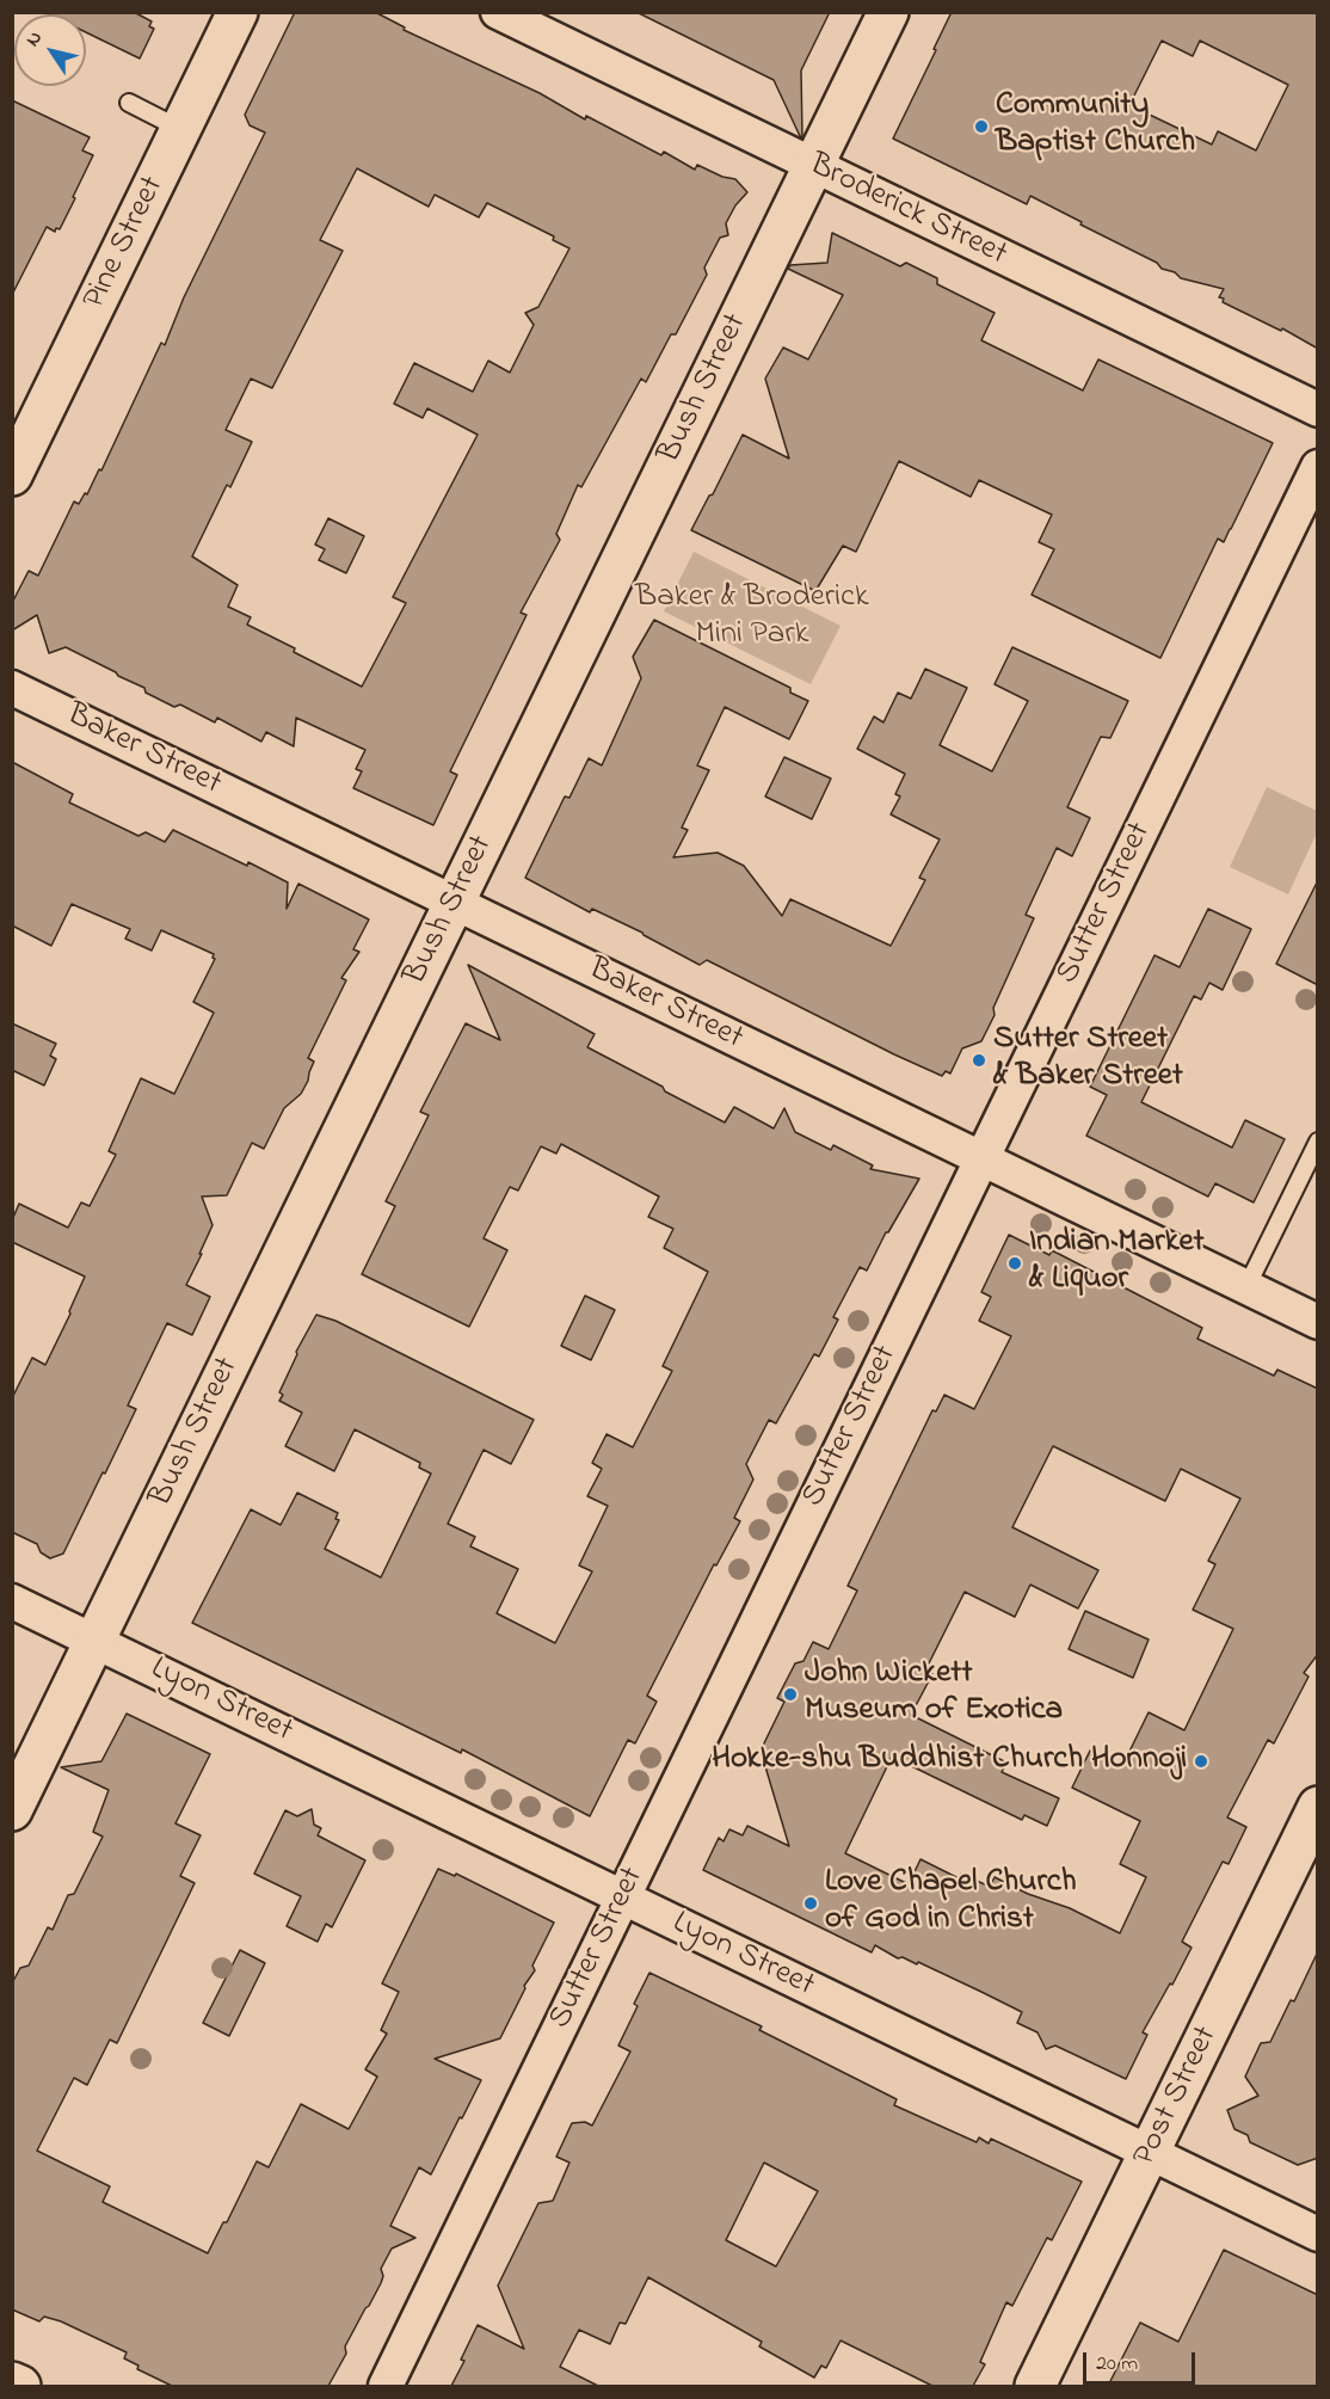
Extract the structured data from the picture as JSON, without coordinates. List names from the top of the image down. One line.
{"streets":{"main road":["Pine Street","Bush Street","Post Street"],"street":["Broderick Street","Baker Street","Sutter Street","Lyon Street"]},"crossings":[["Broderick Street","Bush Street"],["Bush Street","Baker Street"],["Bush Street","Lyon Street"],["Baker Street","Sutter Street"],["Sutter Street","Lyon Street"],["Lyon Street","Post Street"]],"parks":["Baker & Broderick Mini Park"],"places":["Community Baptist Church","Sutter Street & Baker Street","Indian Market & Liquor","John Wickett Museum of Exotica","Hokke-shu Buddhist Church Honnoji","Love Chapel Church of God in Christ"],"scale_bar":"20 m","north":"top left"}
